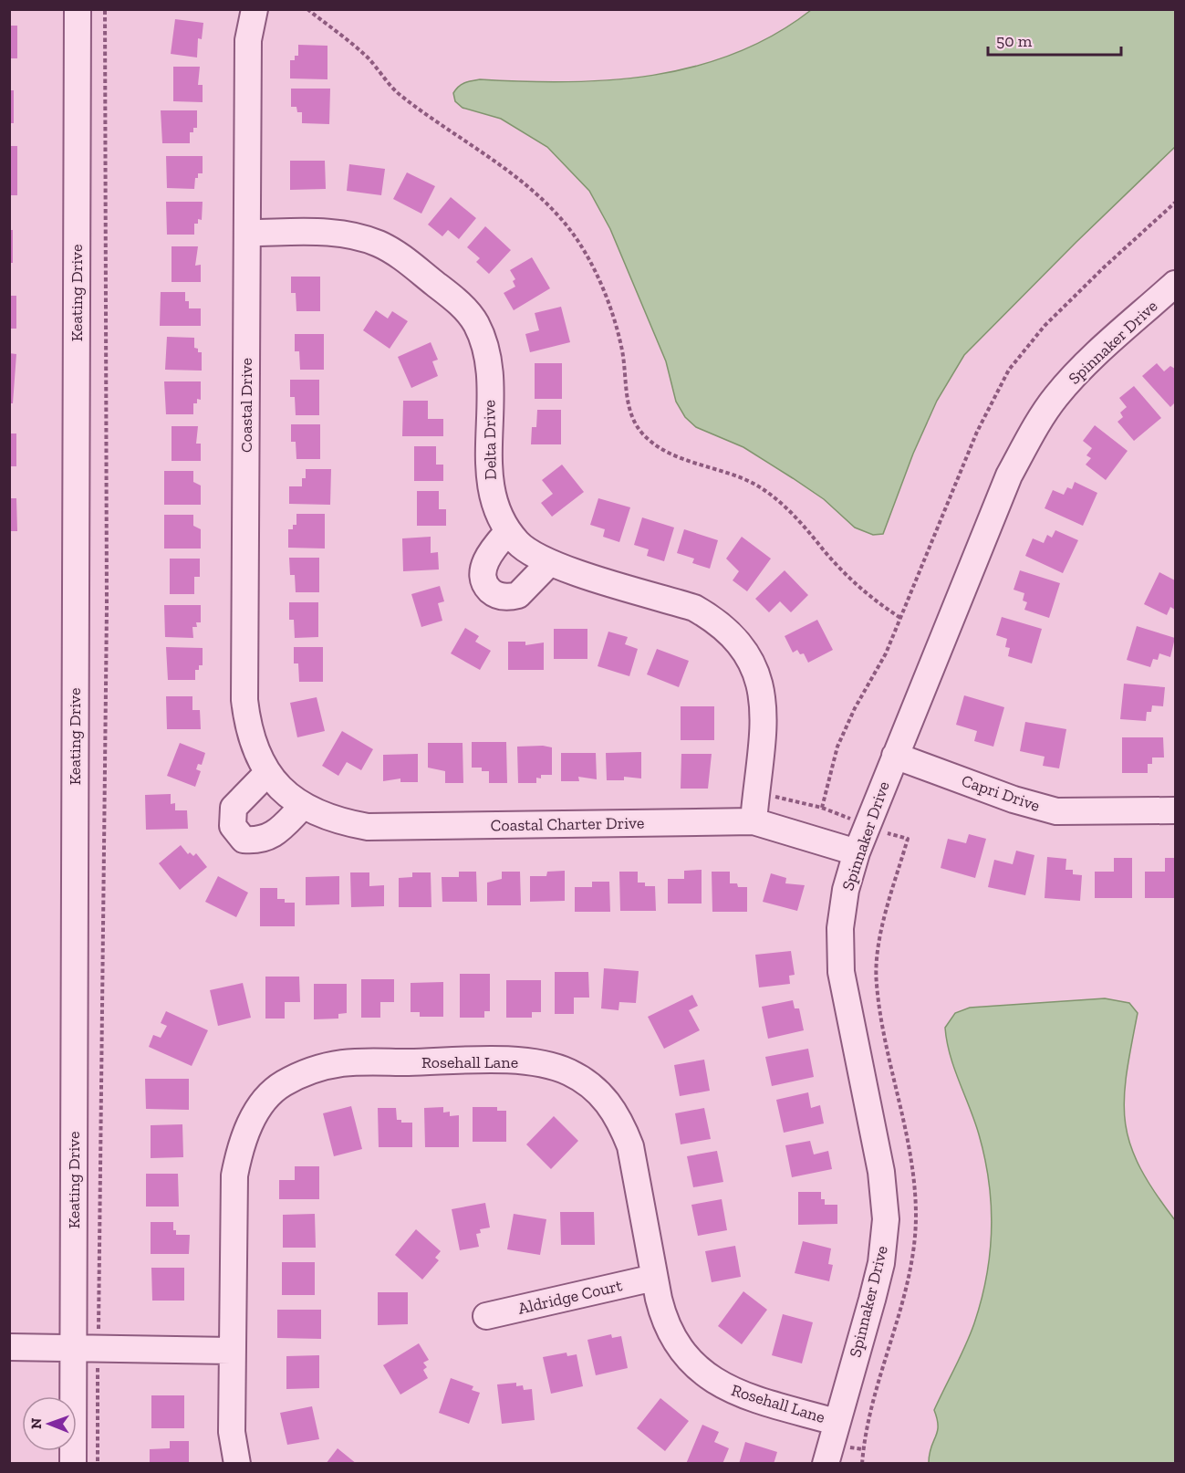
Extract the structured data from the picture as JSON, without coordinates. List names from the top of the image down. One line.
{"streets":{"street":["Keating Drive","Spinnaker Drive","Coastal Drive","Delta Drive","Capri Drive","Coastal Charter Drive","Rosehall Lane","Aldridge Court"]},"crossings":[["Spinnaker Drive","Capri Drive"],["Spinnaker Drive","Coastal Charter Drive"],["Spinnaker Drive","Rosehall Lane"],["Coastal Drive","Delta Drive"],["Coastal Drive","Coastal Charter Drive"],["Delta Drive","Coastal Charter Drive"],["Rosehall Lane","Aldridge Court"]],"scale_bar":"50 m","north":"left"}
